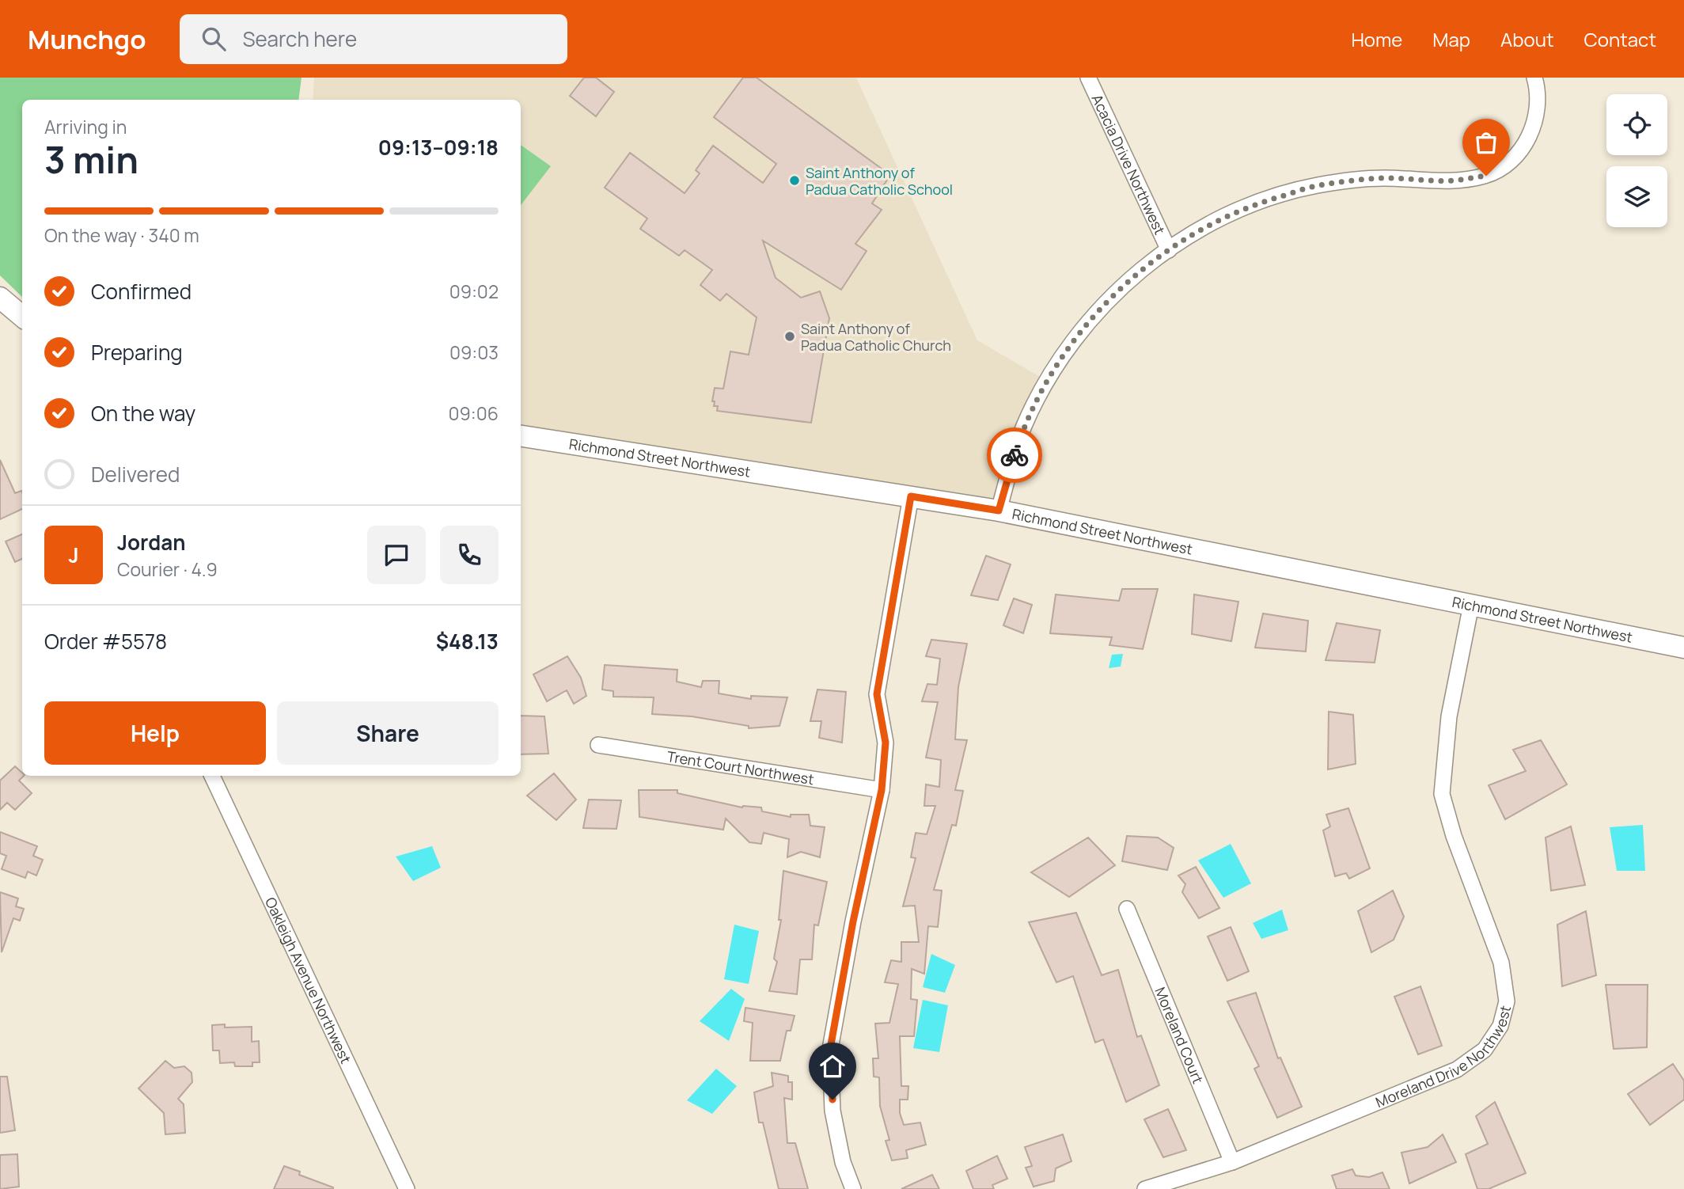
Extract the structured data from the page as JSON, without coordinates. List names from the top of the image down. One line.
{"streets":{"street":["Acacia Drive Northwest","Richmond Street Northwest","Trent Court Northwest","Oakleigh Avenue Northwest","Moreland Court","Moreland Drive Northwest"]},"crossings":[["Acacia Drive Northwest","Richmond Street Northwest"],["Richmond Street Northwest","Moreland Drive Northwest"],["Moreland Court","Moreland Drive Northwest"]],"places":["Saint Anthony of Padua Catholic School","Saint Anthony of Padua Catholic Church"],"page":{"header":"Munchgo","search":"Search here","nav":["Home","Map","About","Contact"],"heading":["3 min","Arriving in","09:13–09:18"],"panel":["Jordan","Courier · 4.9","Order #5578","$48.13"],"bar":"On the way · 340 m","list":[["Confirmed","09:02"],["Preparing","09:03"],["On the way","09:06"],"Delivered"],"round":"J","buttons":["Help","Share"]}}
